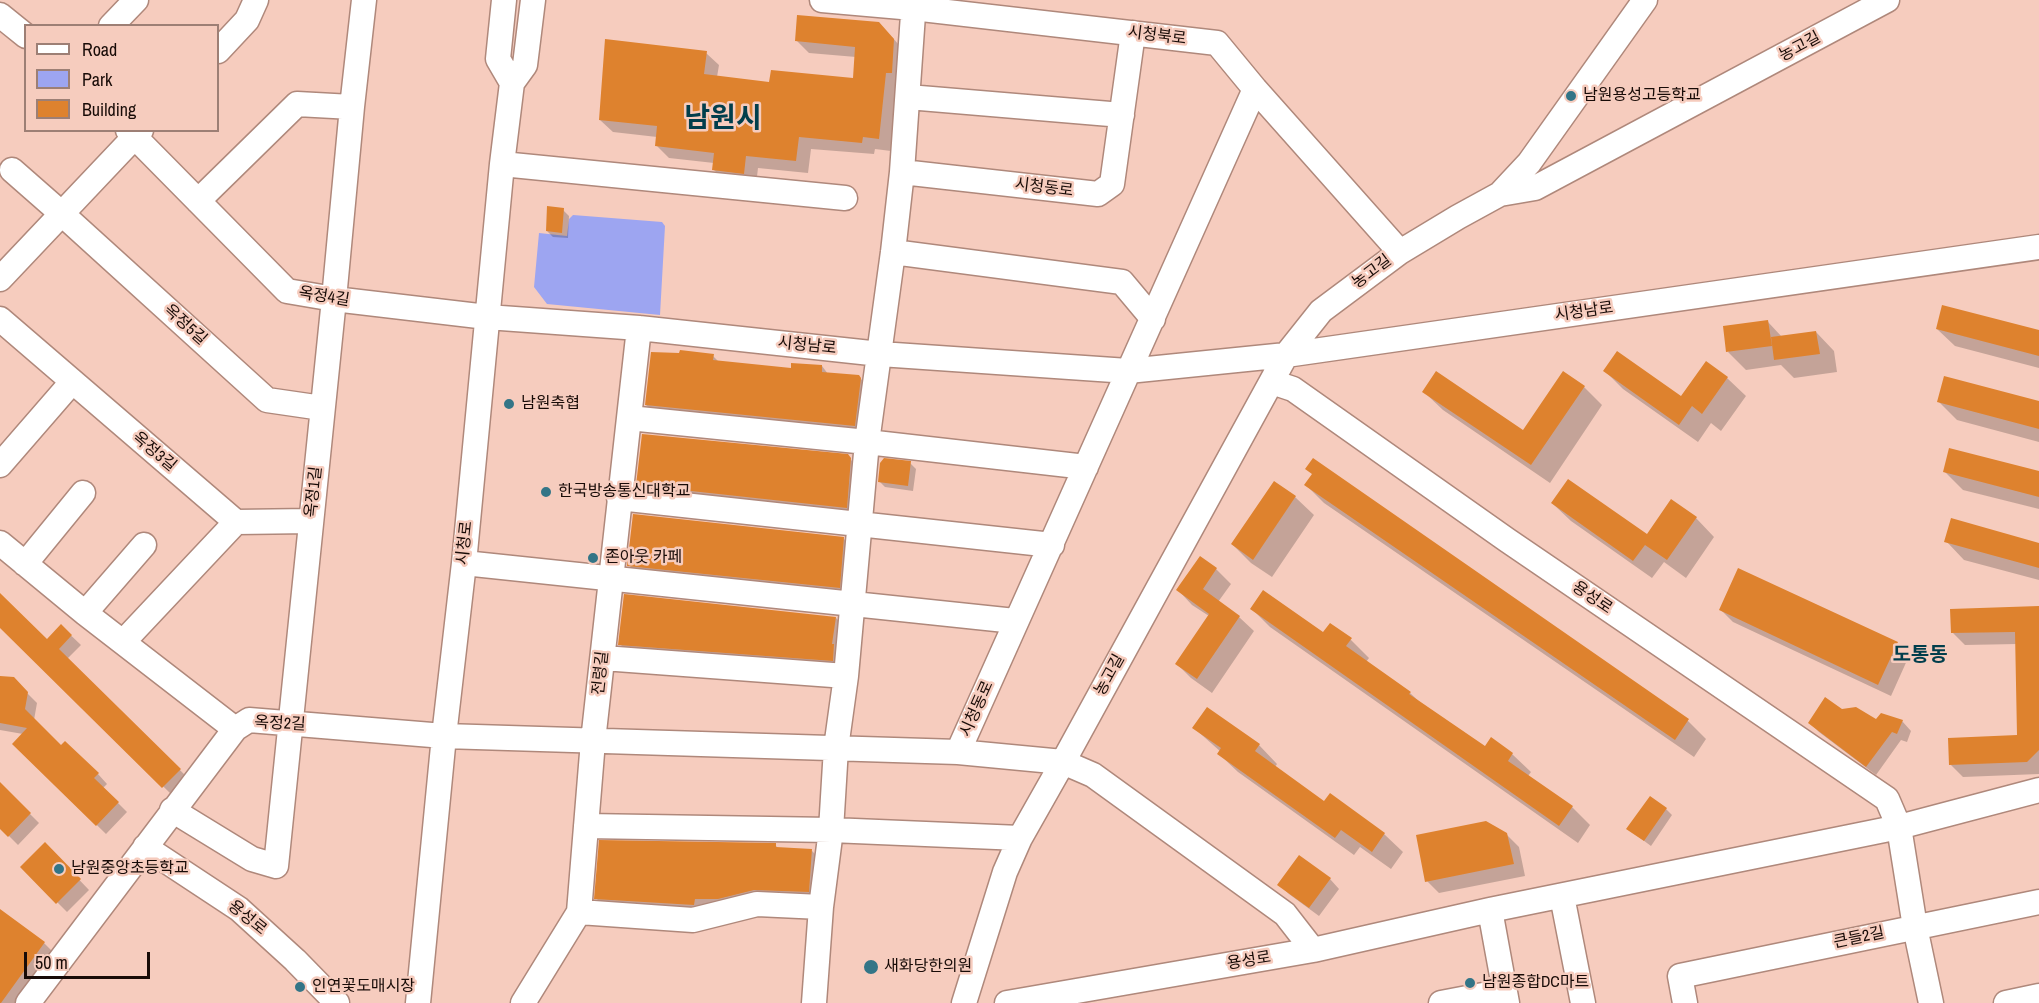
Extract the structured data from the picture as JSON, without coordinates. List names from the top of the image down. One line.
{"streets":{"street":["시청북로","농고길","시청동로","옥정4길","시청남로","옥정5길","옥정3길","옥정1길","시청로","용성로","전령길","옥정2길","큰들2길"]},"crossings":[["시청북로","농고길"],["시청북로","시청동로"],["농고길","시청남로"],["농고길","용성로"],["시청동로","시청남로"],["시청동로","전령길"],["시청동로","옥정2길"],["옥정4길","시청남로"],["옥정4길","옥정1길"],["옥정4길","시청로"],["시청남로","시청로"],["시청남로","전령길"],["옥정5길","옥정1길"],["옥정1길","옥정2길"],["시청로","옥정2길"],["전령길","옥정2길"]],"districts":["남원시","도통동"],"places":["남원용성고등학교","남원축협","한국방송통신대학교","존아웃 카페","남원중앙초등학교","새화당한의원","남원종합DC마트","인연꽃도매시장"],"legend":["Road","Park","Building"],"scale_bar":"50 m"}
